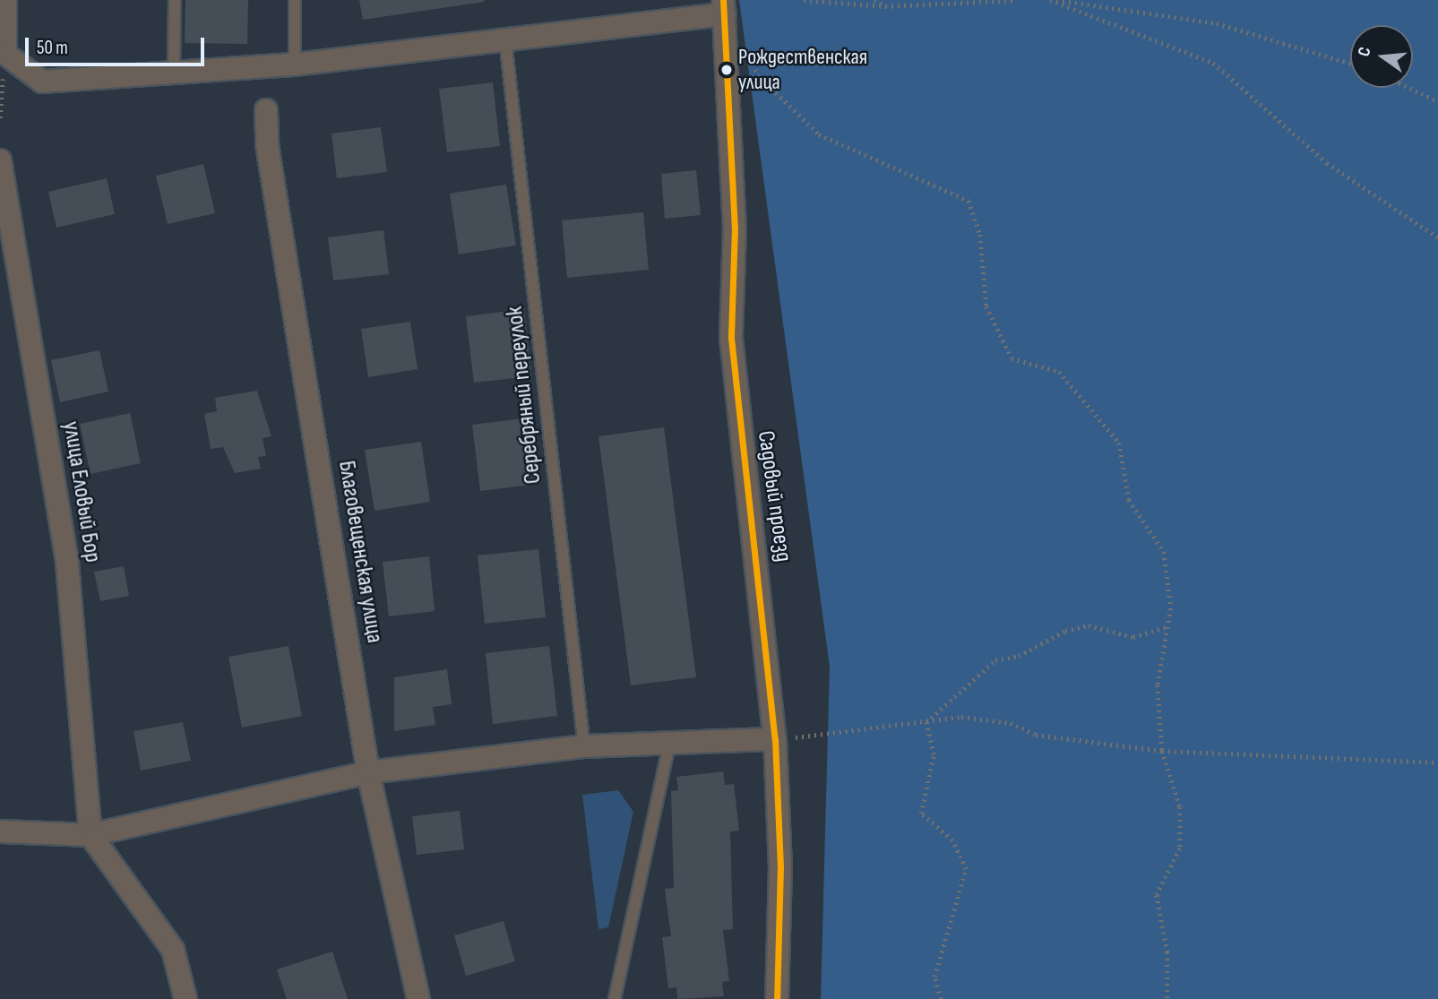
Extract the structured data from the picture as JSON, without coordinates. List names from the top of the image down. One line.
{"streets":{"street":["улица Еловый Бор","Садовый проезд","Благовещенская улица"],"lane":["Серебряный переулок"]},"places":["Рождественская улица"],"scale_bar":"50 m","north":"left"}
